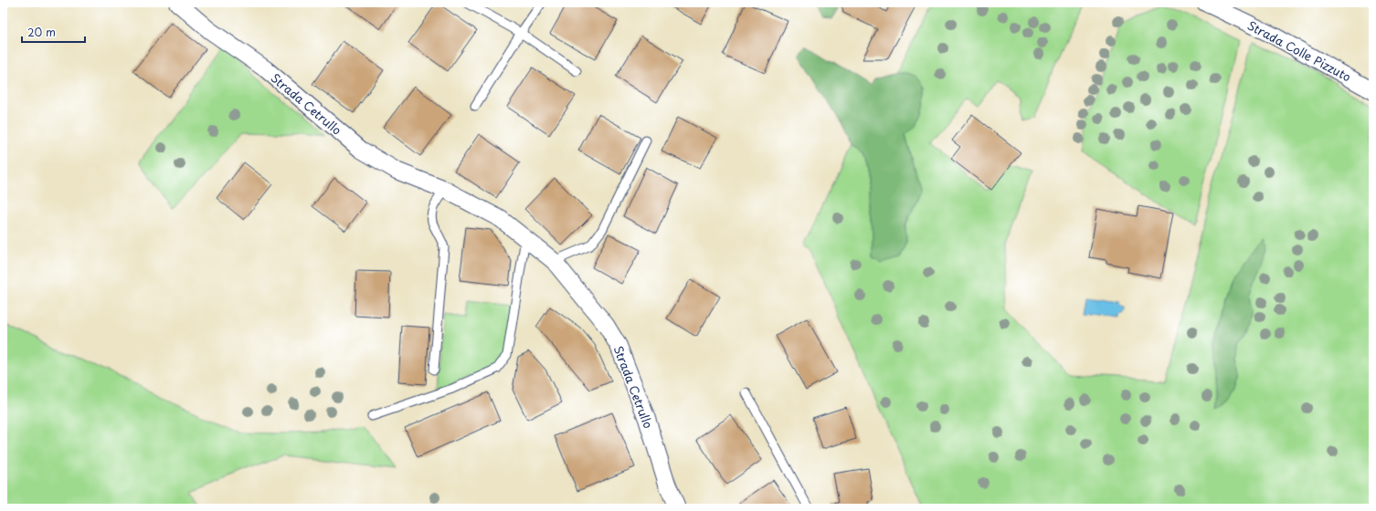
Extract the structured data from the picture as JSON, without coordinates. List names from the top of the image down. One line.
{"streets":{"street":["Strada Colle Pizzuto","Strada Cetrullo"]},"scale_bar":"20 m"}
